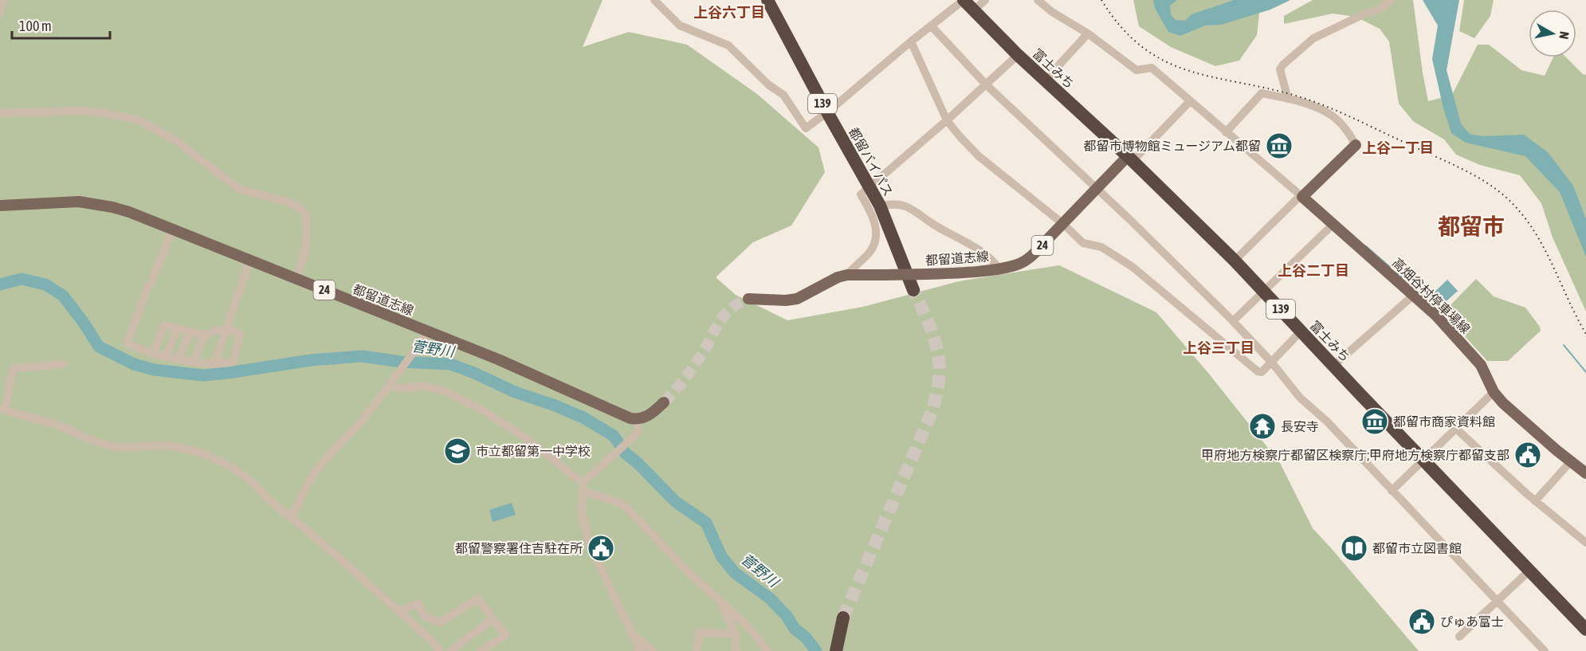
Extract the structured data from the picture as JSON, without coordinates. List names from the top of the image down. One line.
{"streets":{"highway":["富士みち","139","都留バイパス"],"main road":["24","都留道志線","高畑谷村停車場線"]},"crossings":[["富士みち","都留道志線"]],"districts":["上谷六丁目","上谷一丁目","都留市","上谷二丁目","上谷三丁目"],"water":["菅野川"],"places":{"museum":["都留市博物館ミュージアム都留","都留市商家資料館"],"temple":["長安寺"],"school or university":["市立都留第一中学校"],"public building":["甲府地方検察庁都留区検察庁;甲府地方検察庁都留支部","都留警察署住吉駐在所","ぴゅあ富士"],"library":["都留市立図書館"]},"scale_bar":"100 m","north":"right"}
